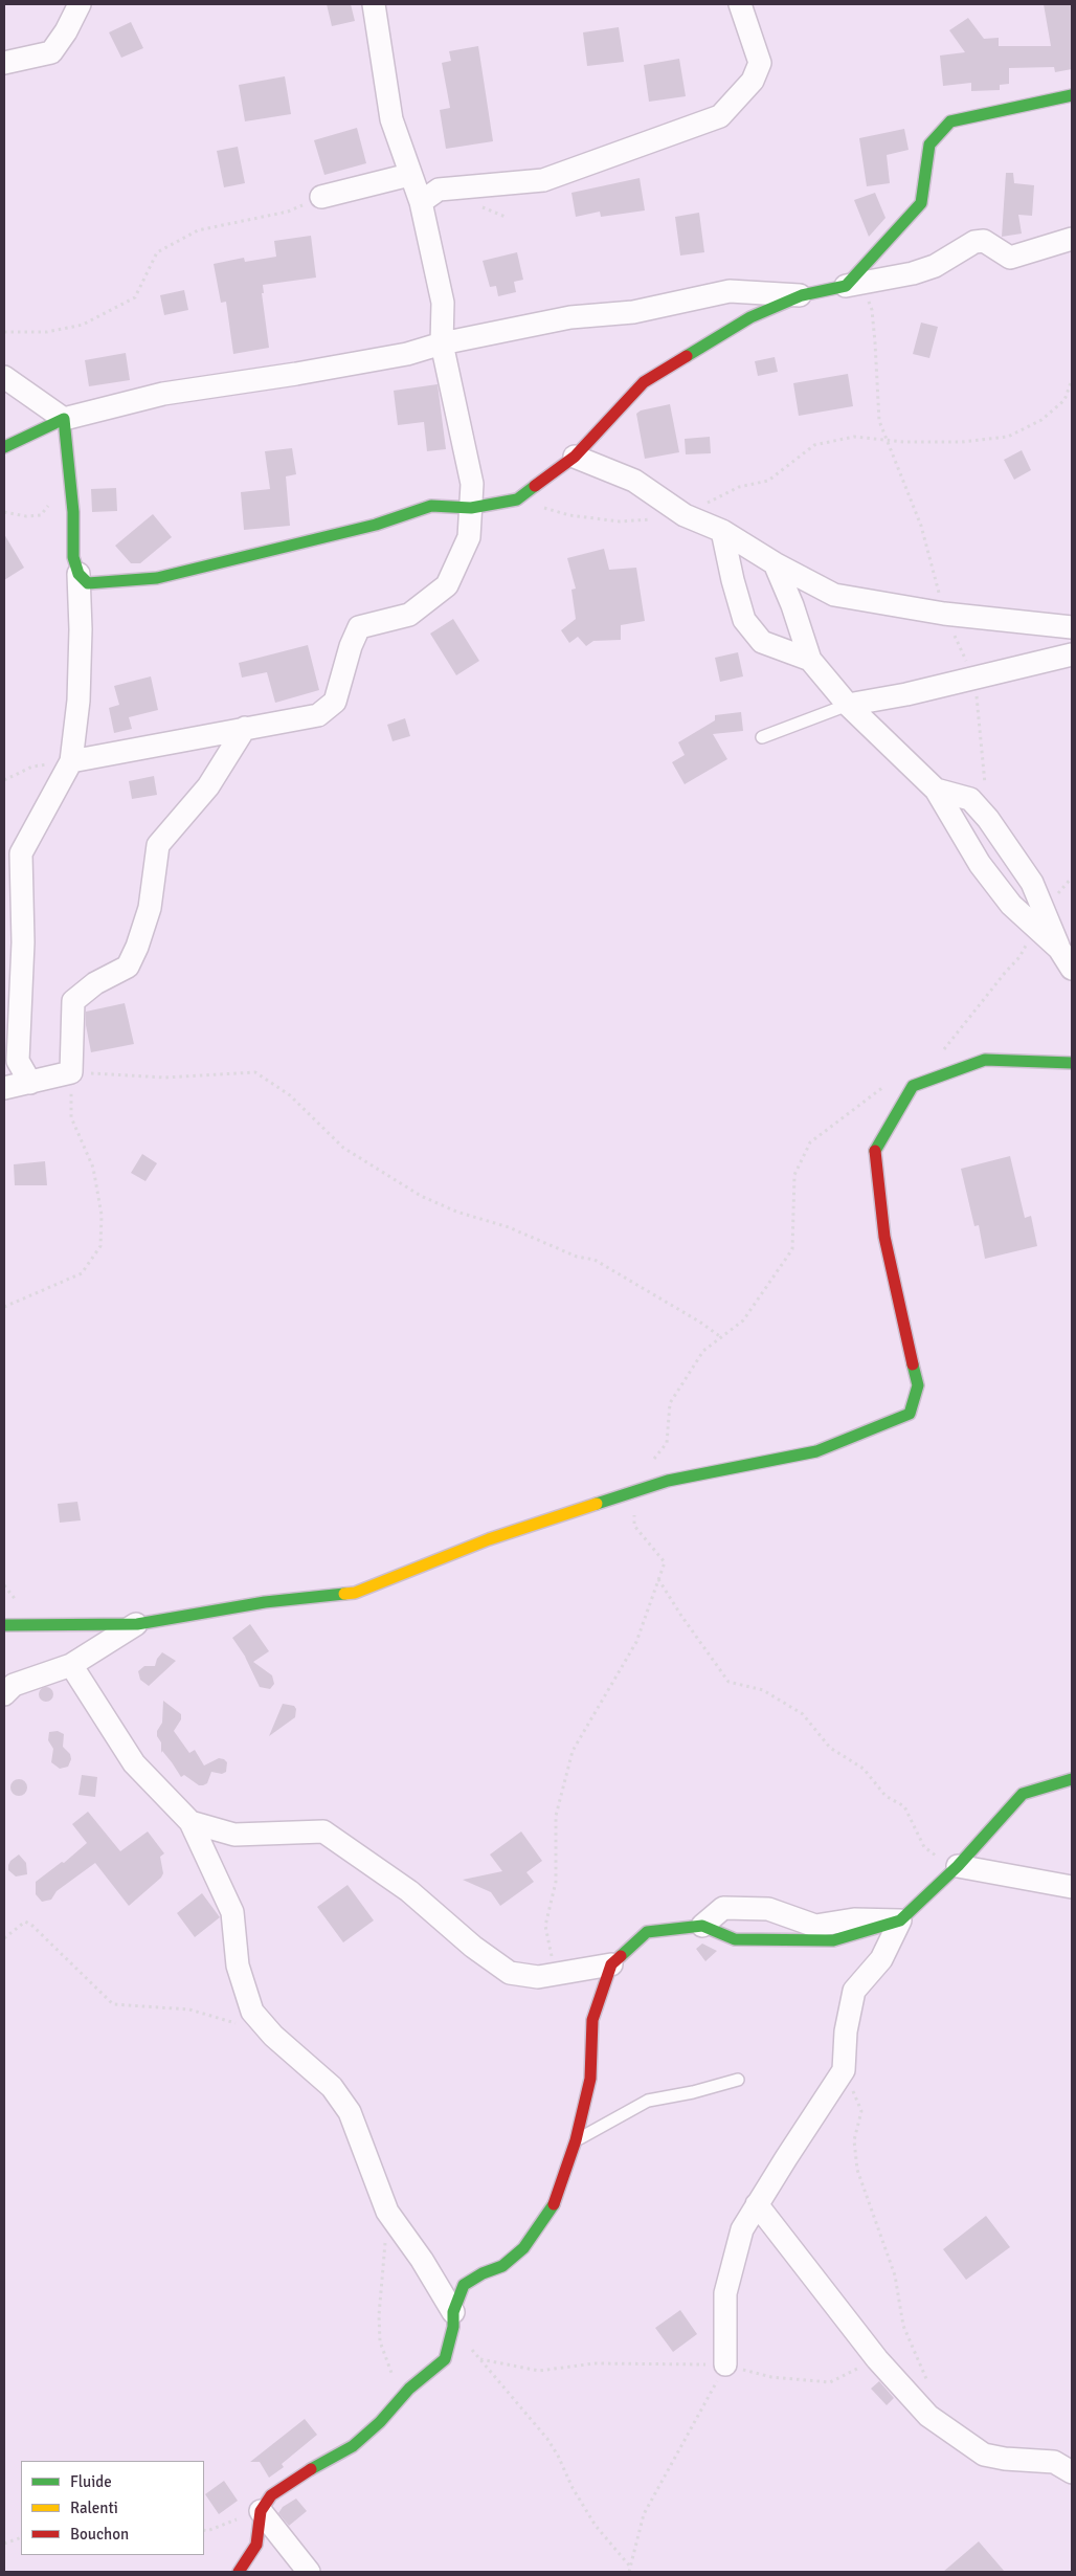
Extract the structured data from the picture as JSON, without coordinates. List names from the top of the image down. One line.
{"legend":["Fluide","Ralenti","Bouchon"]}
